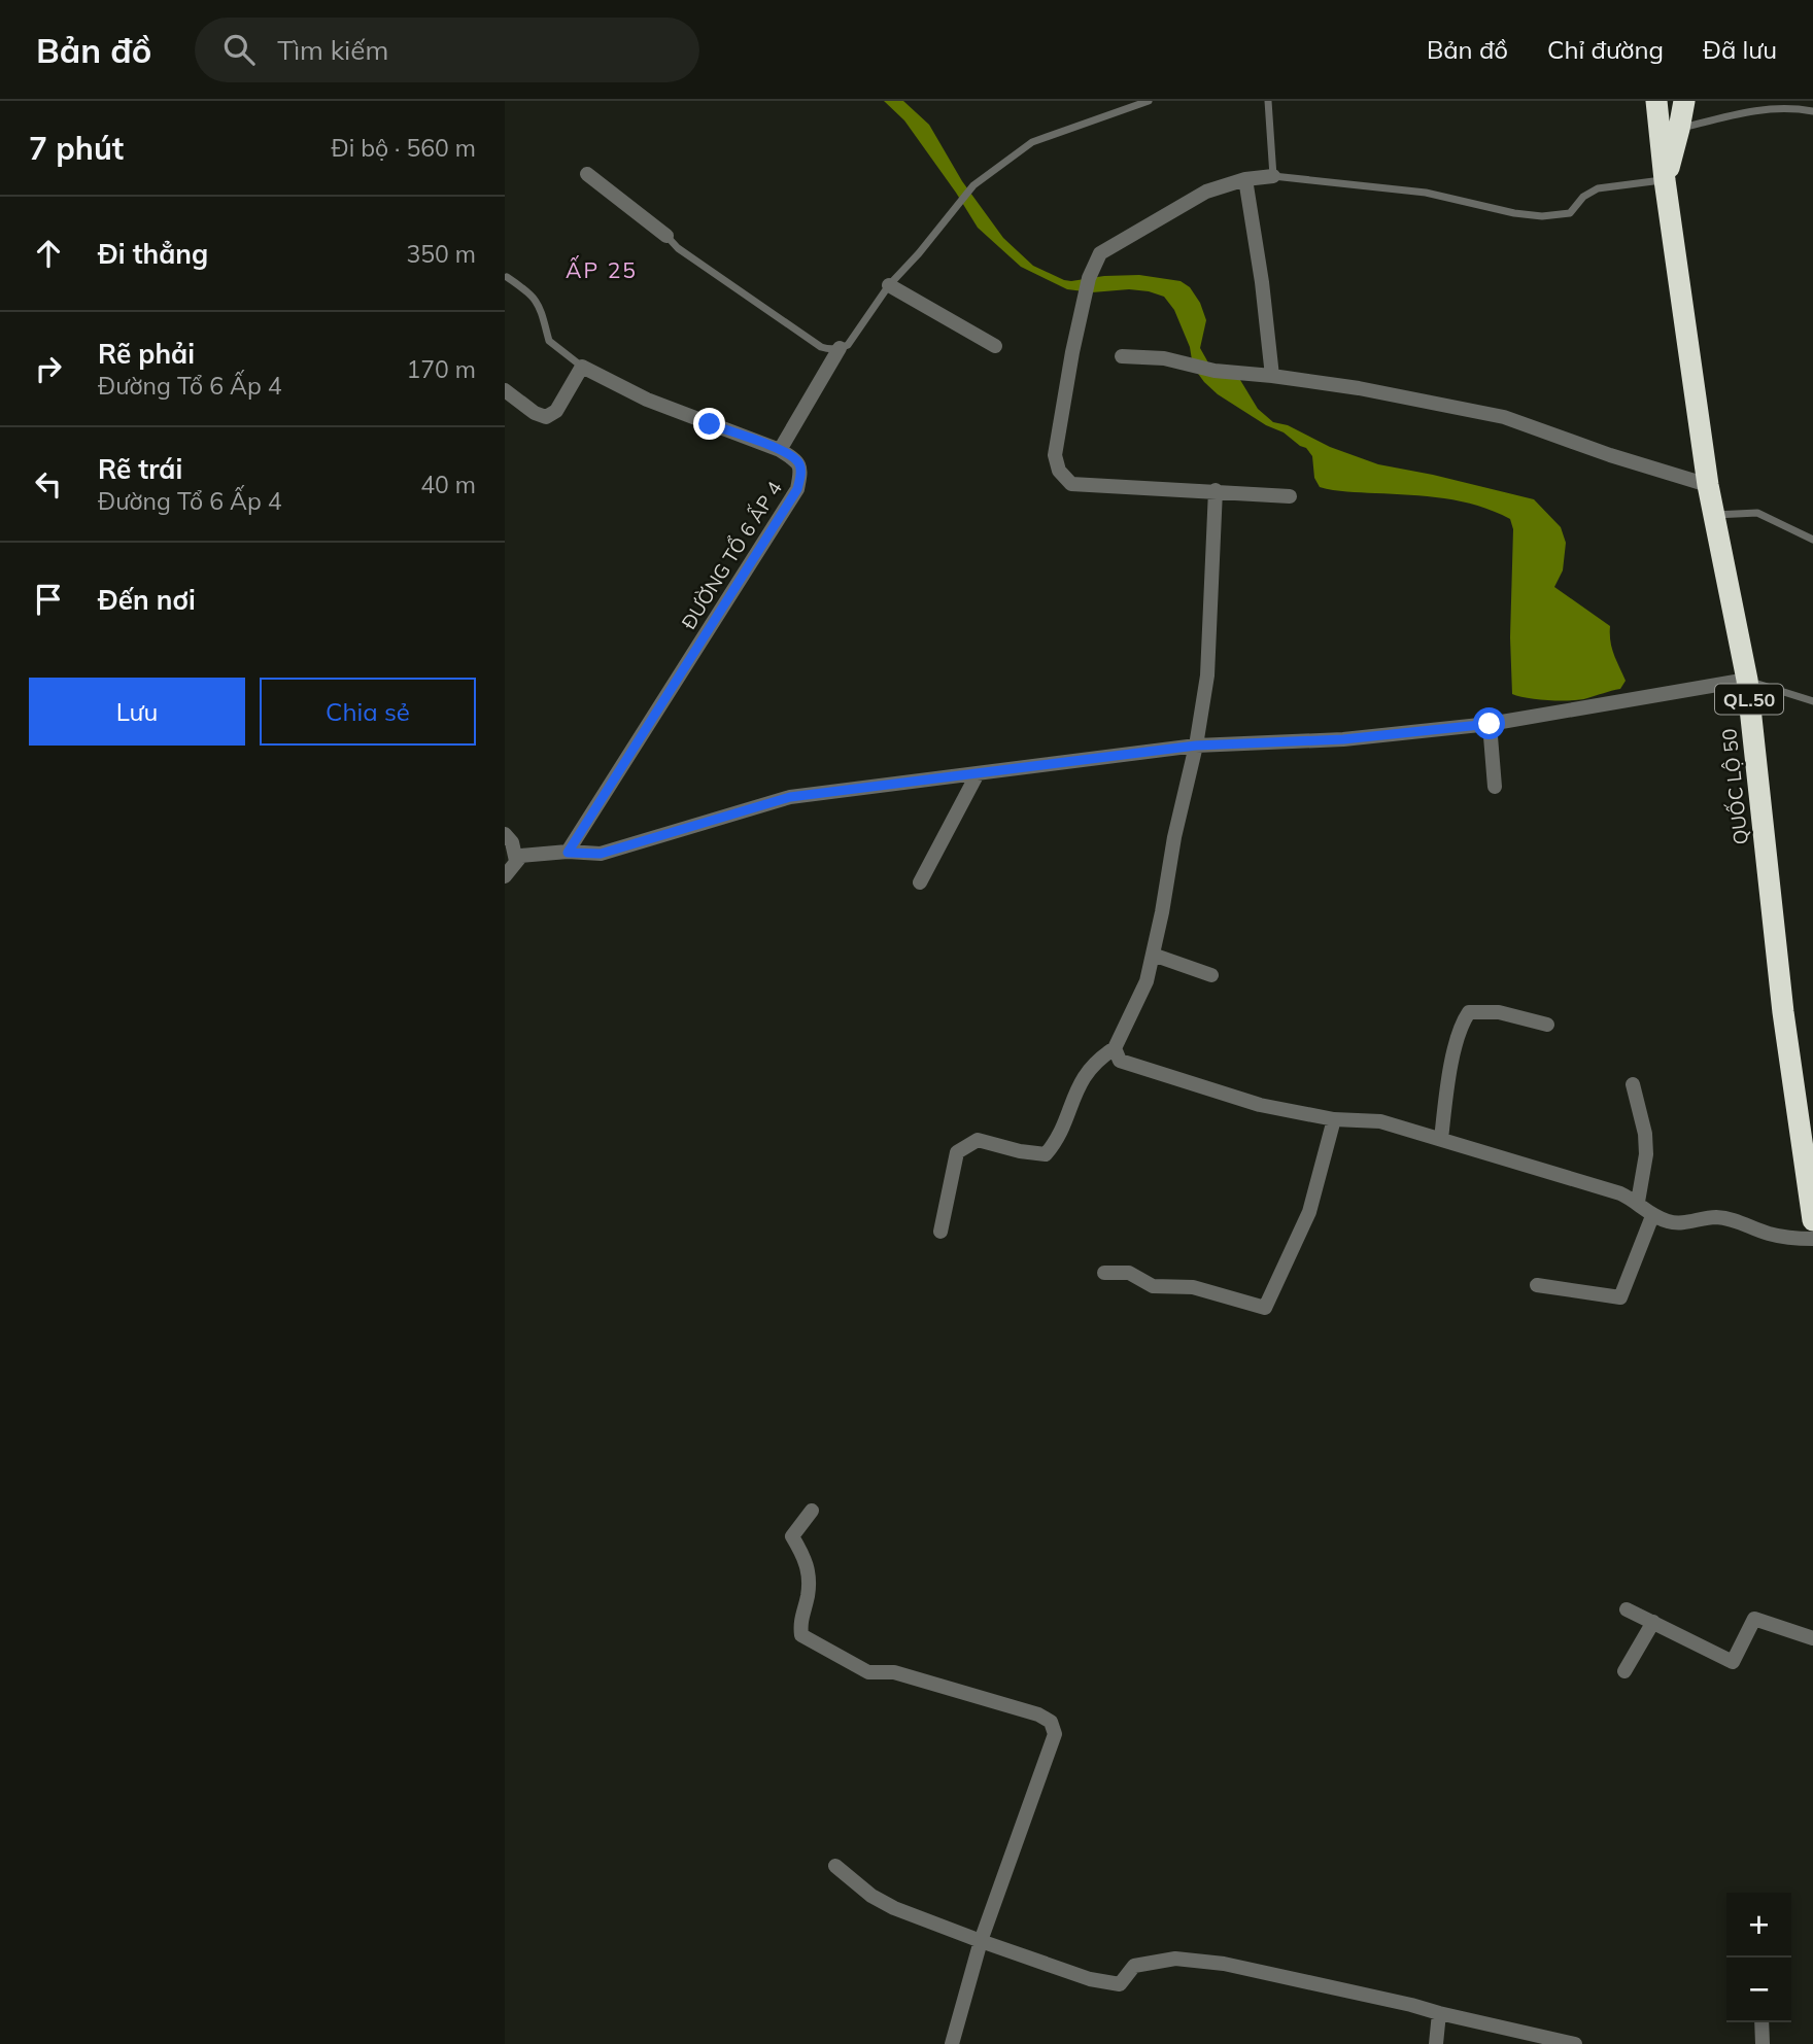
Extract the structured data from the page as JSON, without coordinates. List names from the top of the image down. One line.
{"streets":{"highway":["QL.50","QUỐC LỘ 50"],"street":["ĐƯỜNG TỔ 6 ẤP 4"]},"crossings":[["QL.50","QUỐC LỘ 50"]],"districts":["ẤP 25"],"page":{"header":"Bản đồ","search":"Tìm kiếm","nav":["Bản đồ","Chỉ đường","Đã lưu"],"heading":["7 phút","Đi bộ · 560 m"],"list":[["Đi thẳng","350 m"],["Rẽ phải","Đường Tổ 6 Ấp 4","170 m"],["Rẽ trái","Đường Tổ 6 Ấp 4","40 m"],"Đến nơi"],"buttons":["Lưu","Chia sẻ"],"map_buttons":["+","−"]}}
